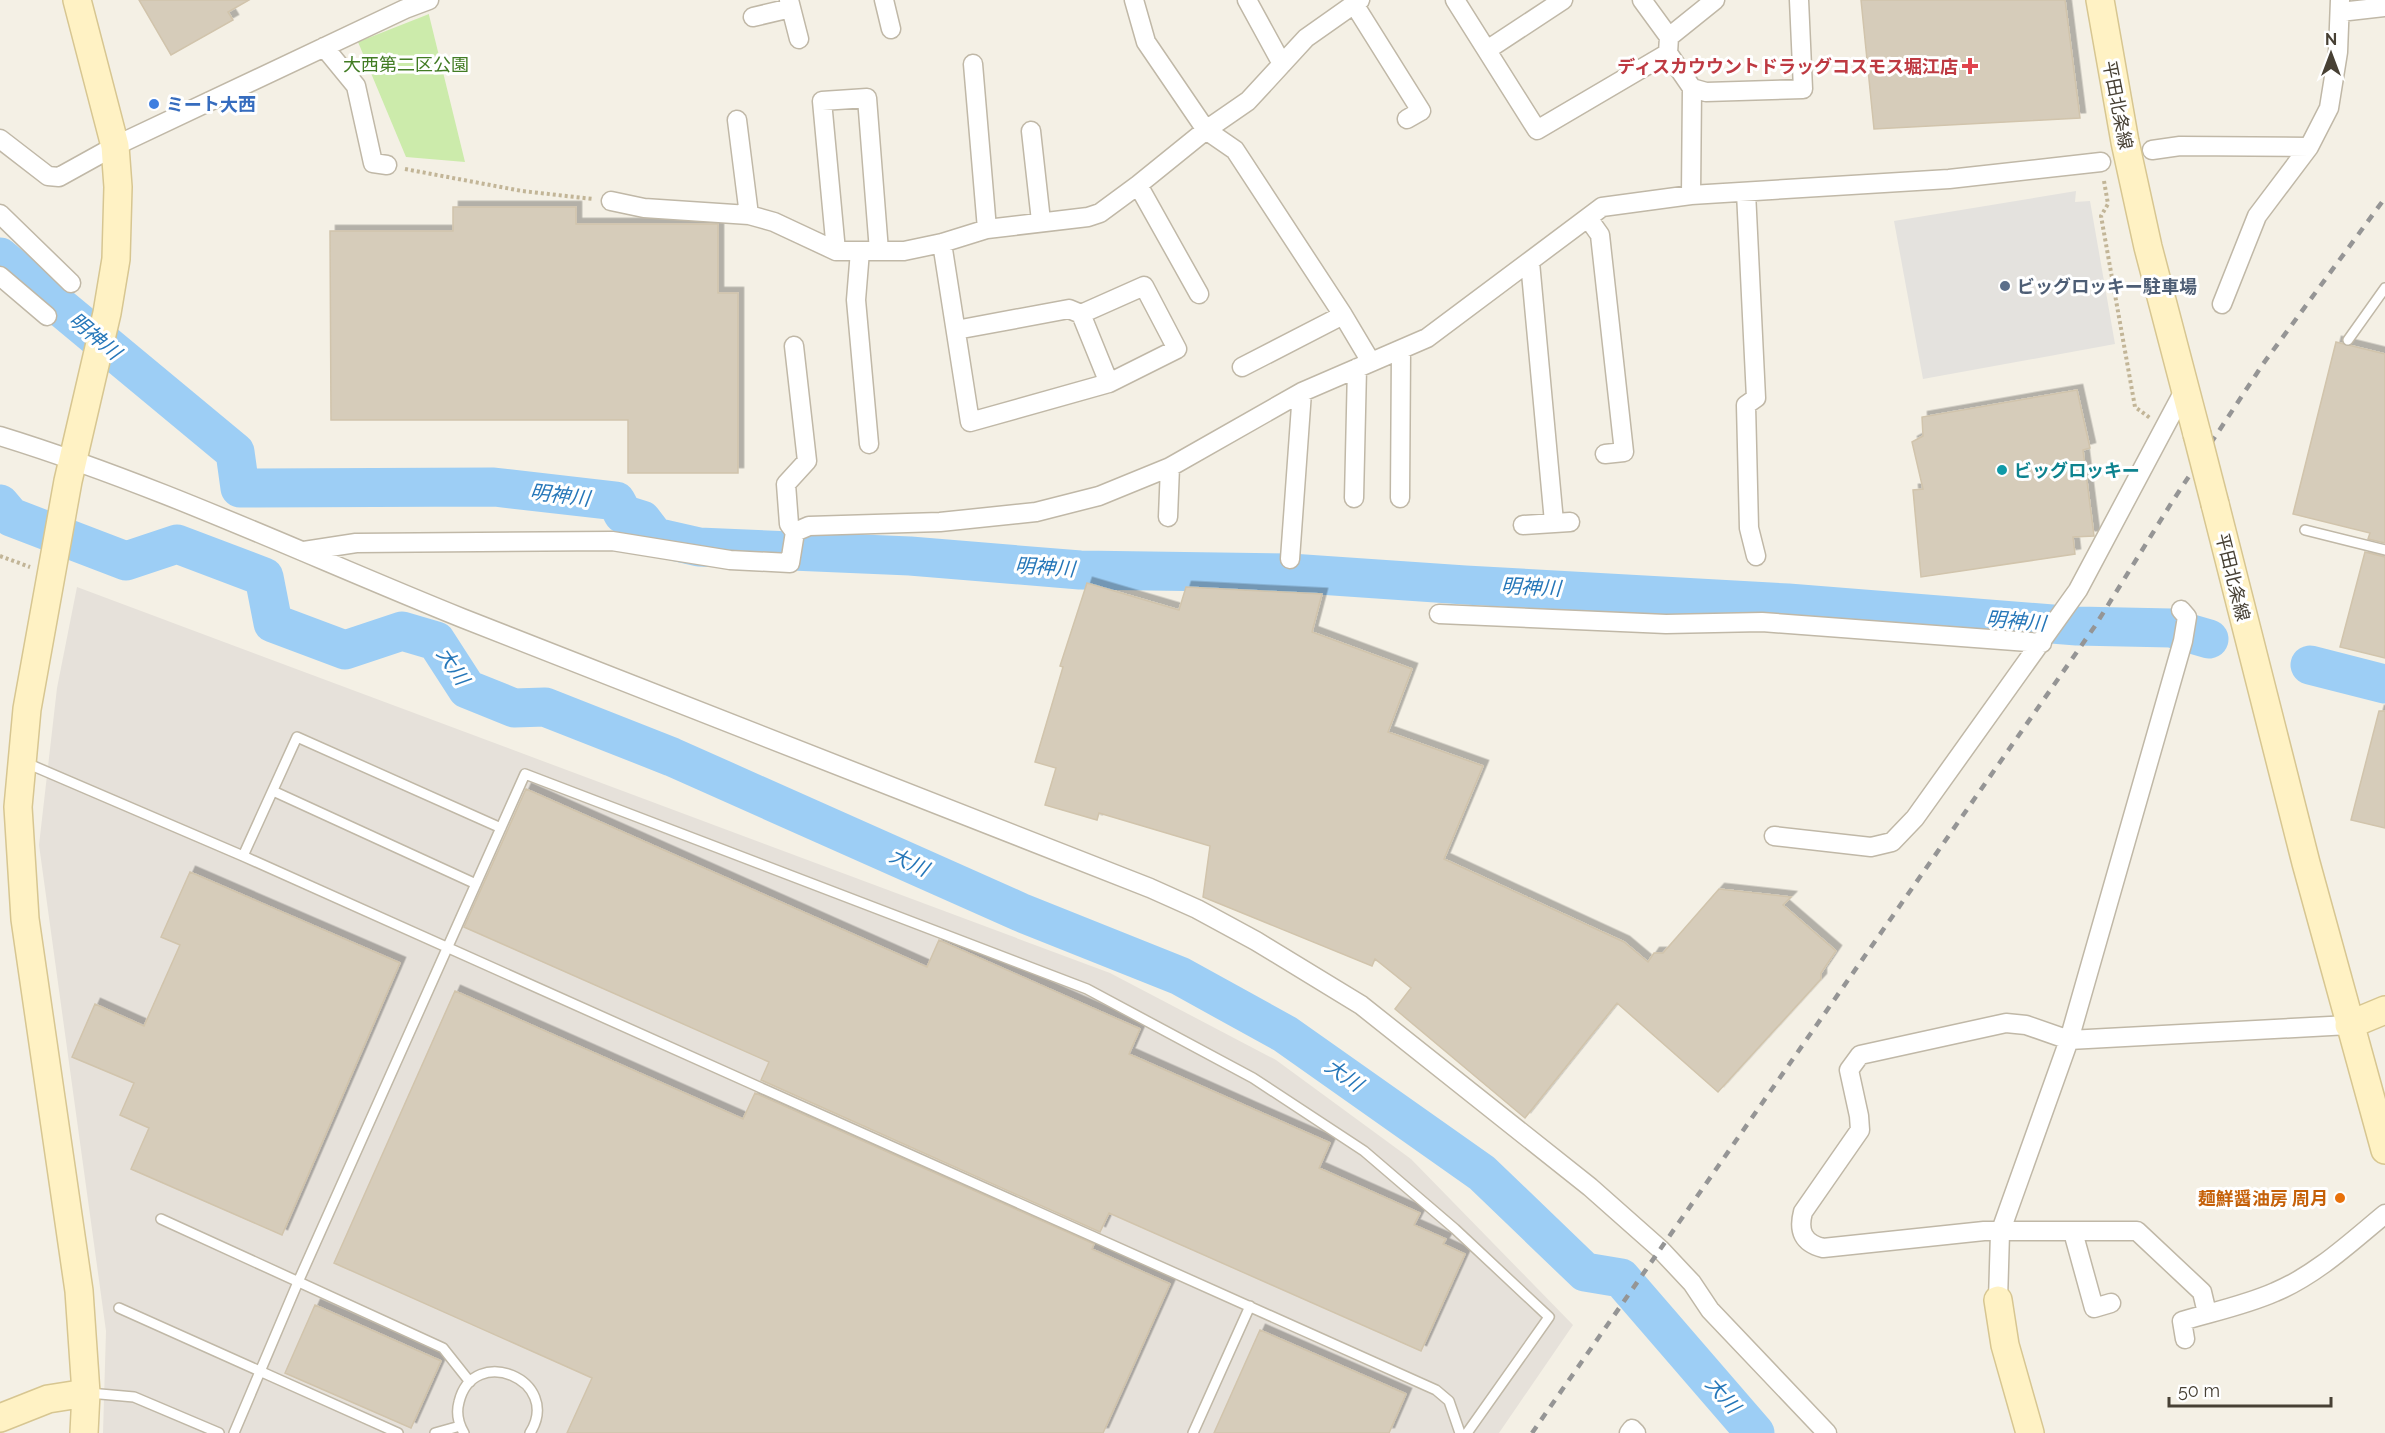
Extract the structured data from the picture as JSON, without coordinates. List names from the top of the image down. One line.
{"streets":{"street":["平田北条線"]},"water":["明神川","大川"],"parks":["大西第二区公園"],"places":{"health":["ディスカウウントドラッグコスモス堀江店"],"other":["ミート大西","ビッグロッキー駐車場","ビッグロッキー","麺鮮醤油房 周月"]},"scale_bar":"50 m","north":"top"}
